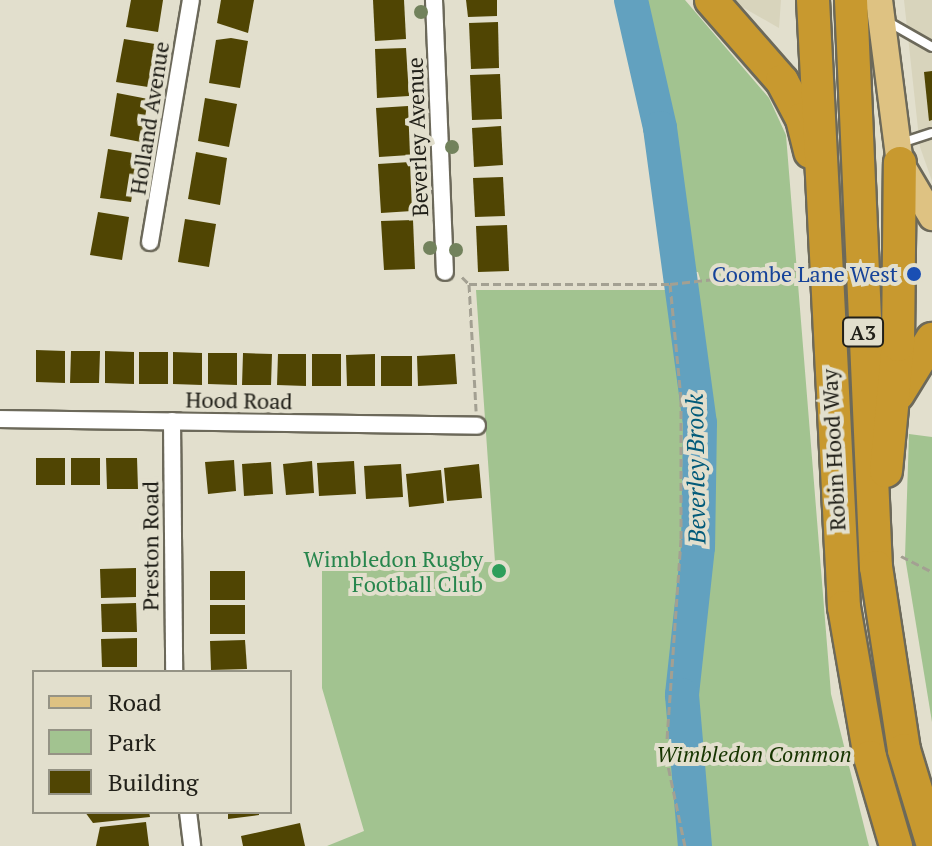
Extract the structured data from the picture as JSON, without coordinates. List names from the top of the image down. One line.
{"streets":{"highway":["A3","Robin Hood Way"],"street":["Holland Avenue","Beverley Avenue","Hood Road","Preston Road"]},"crossings":[["Hood Road","Preston Road"]],"water":["Beverley Brook"],"parks":["Wimbledon Common"],"places":["Coombe Lane West","Wimbledon Rugby Football Club"],"legend":["Road","Park","Building"]}
